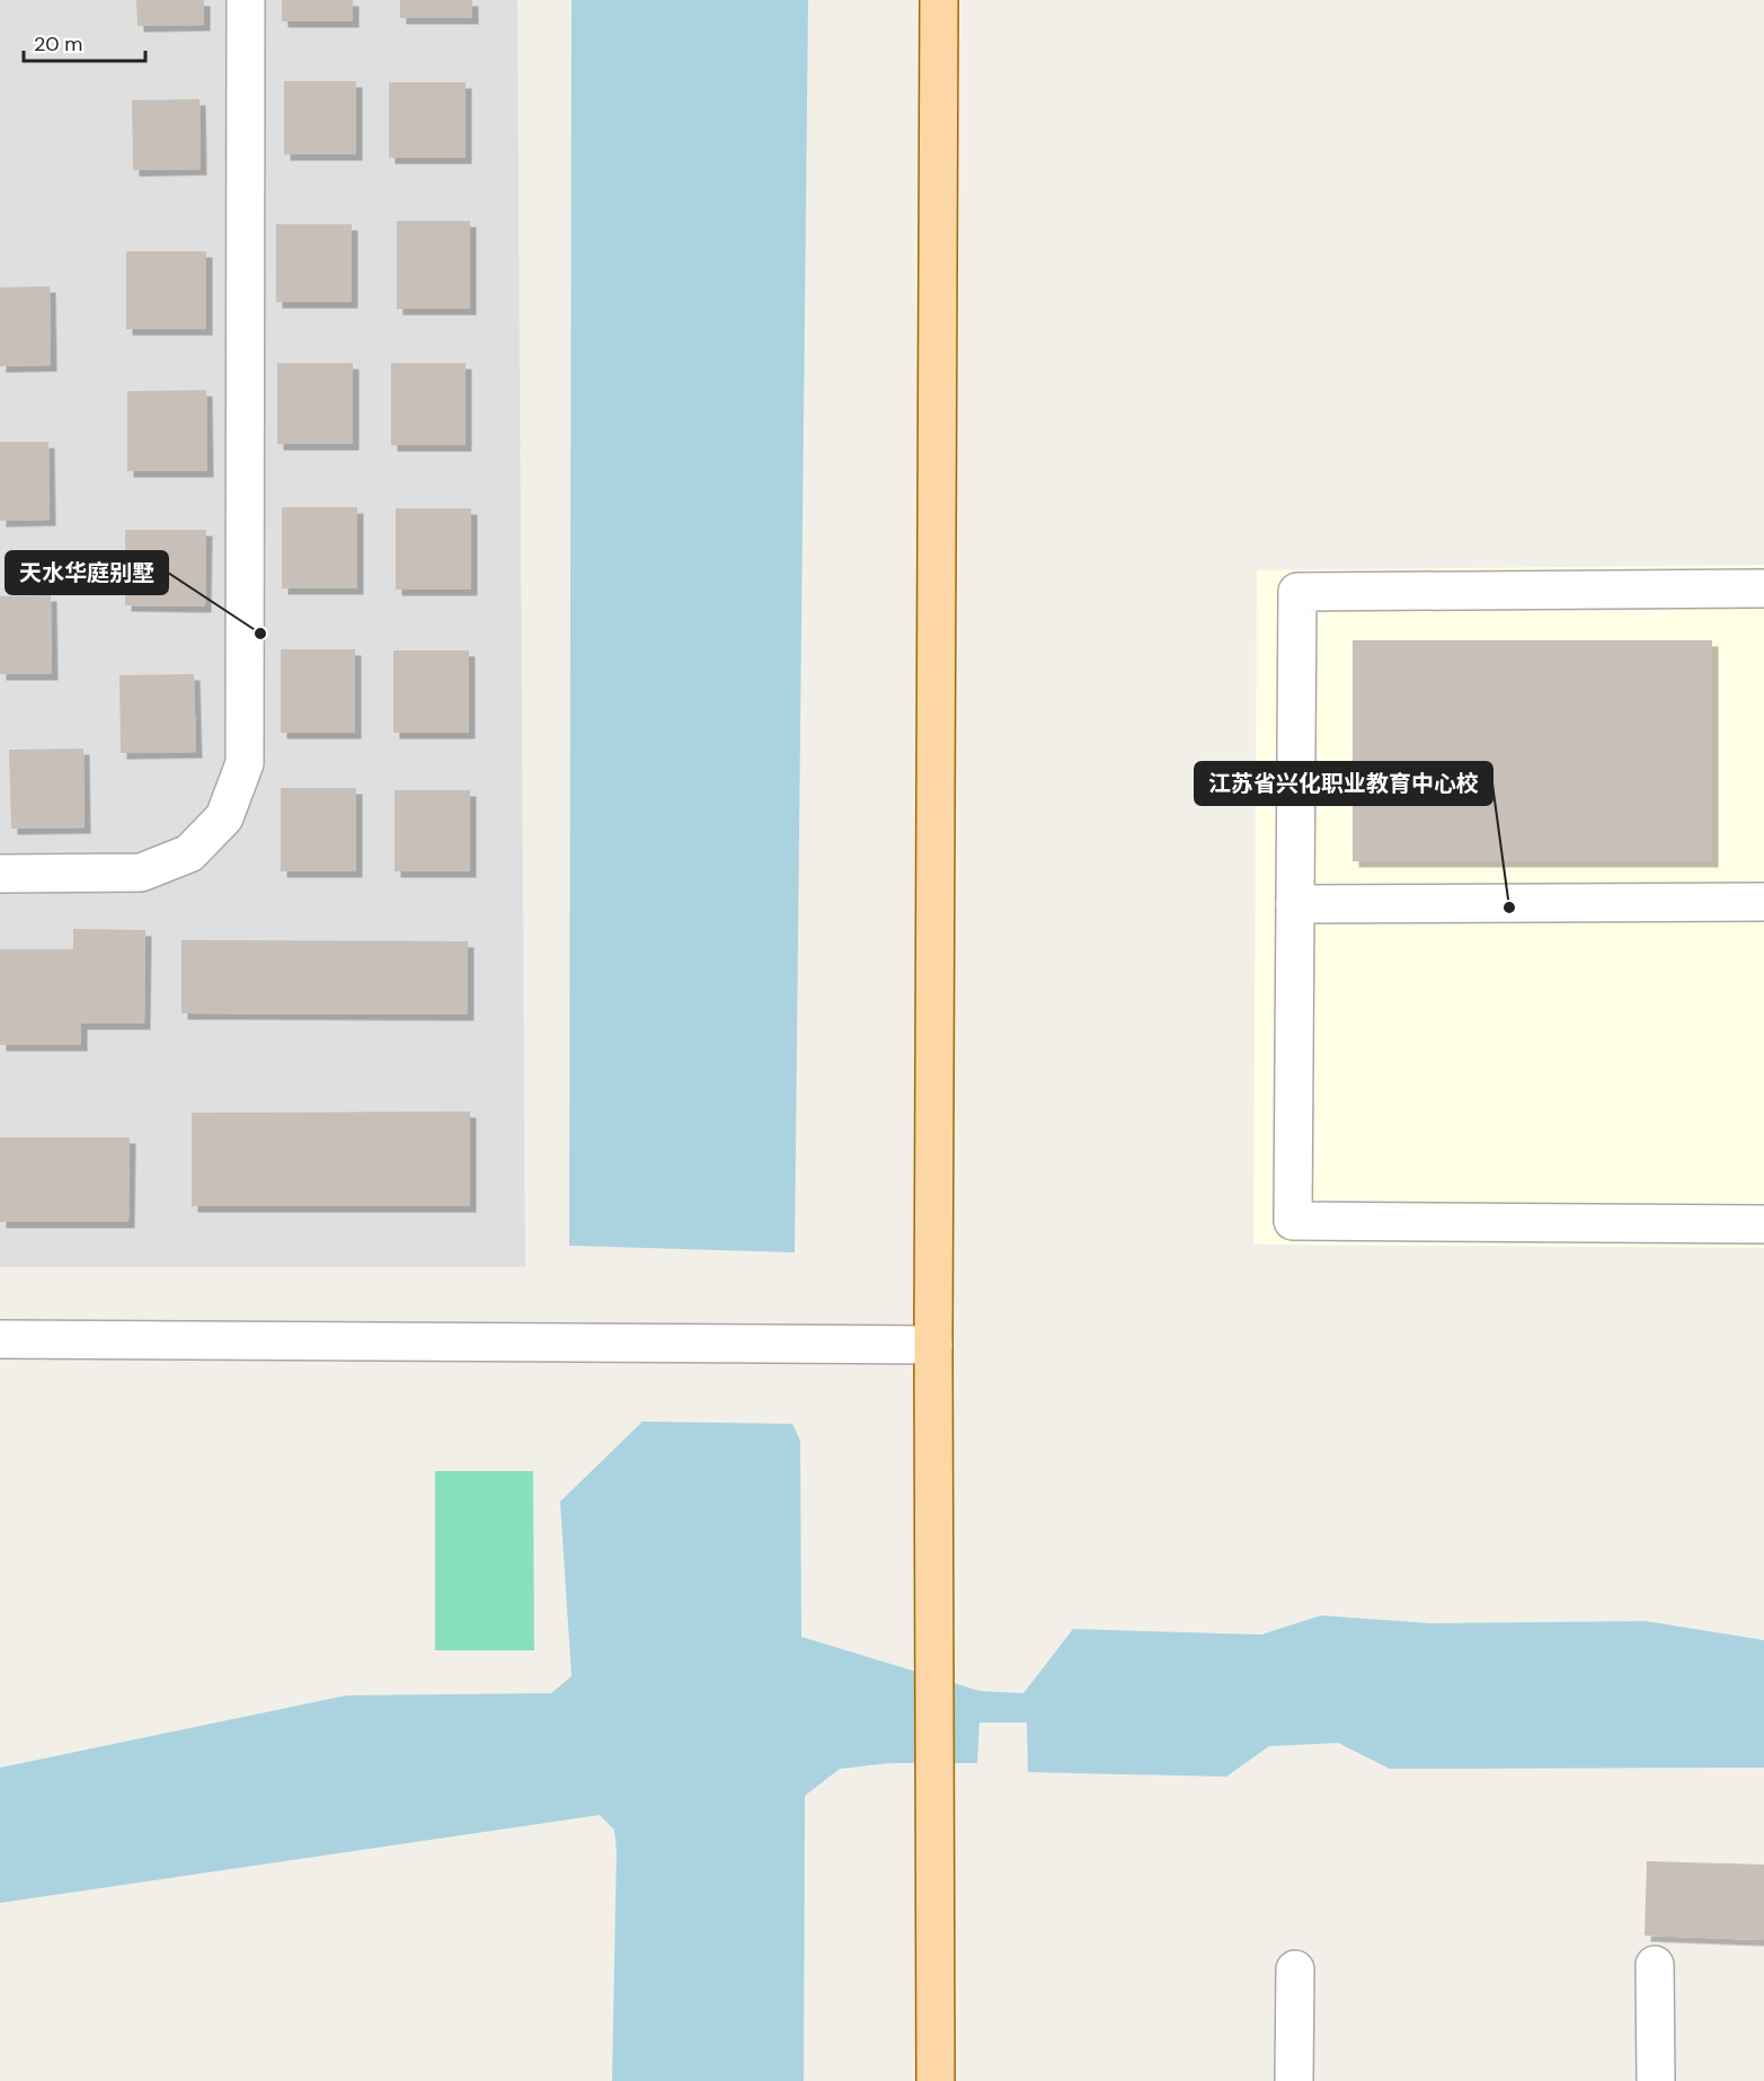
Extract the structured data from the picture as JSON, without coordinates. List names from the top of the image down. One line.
{"places":["天水华庭别墅","江苏省兴化职业教育中心校"],"scale_bar":"20 m"}
